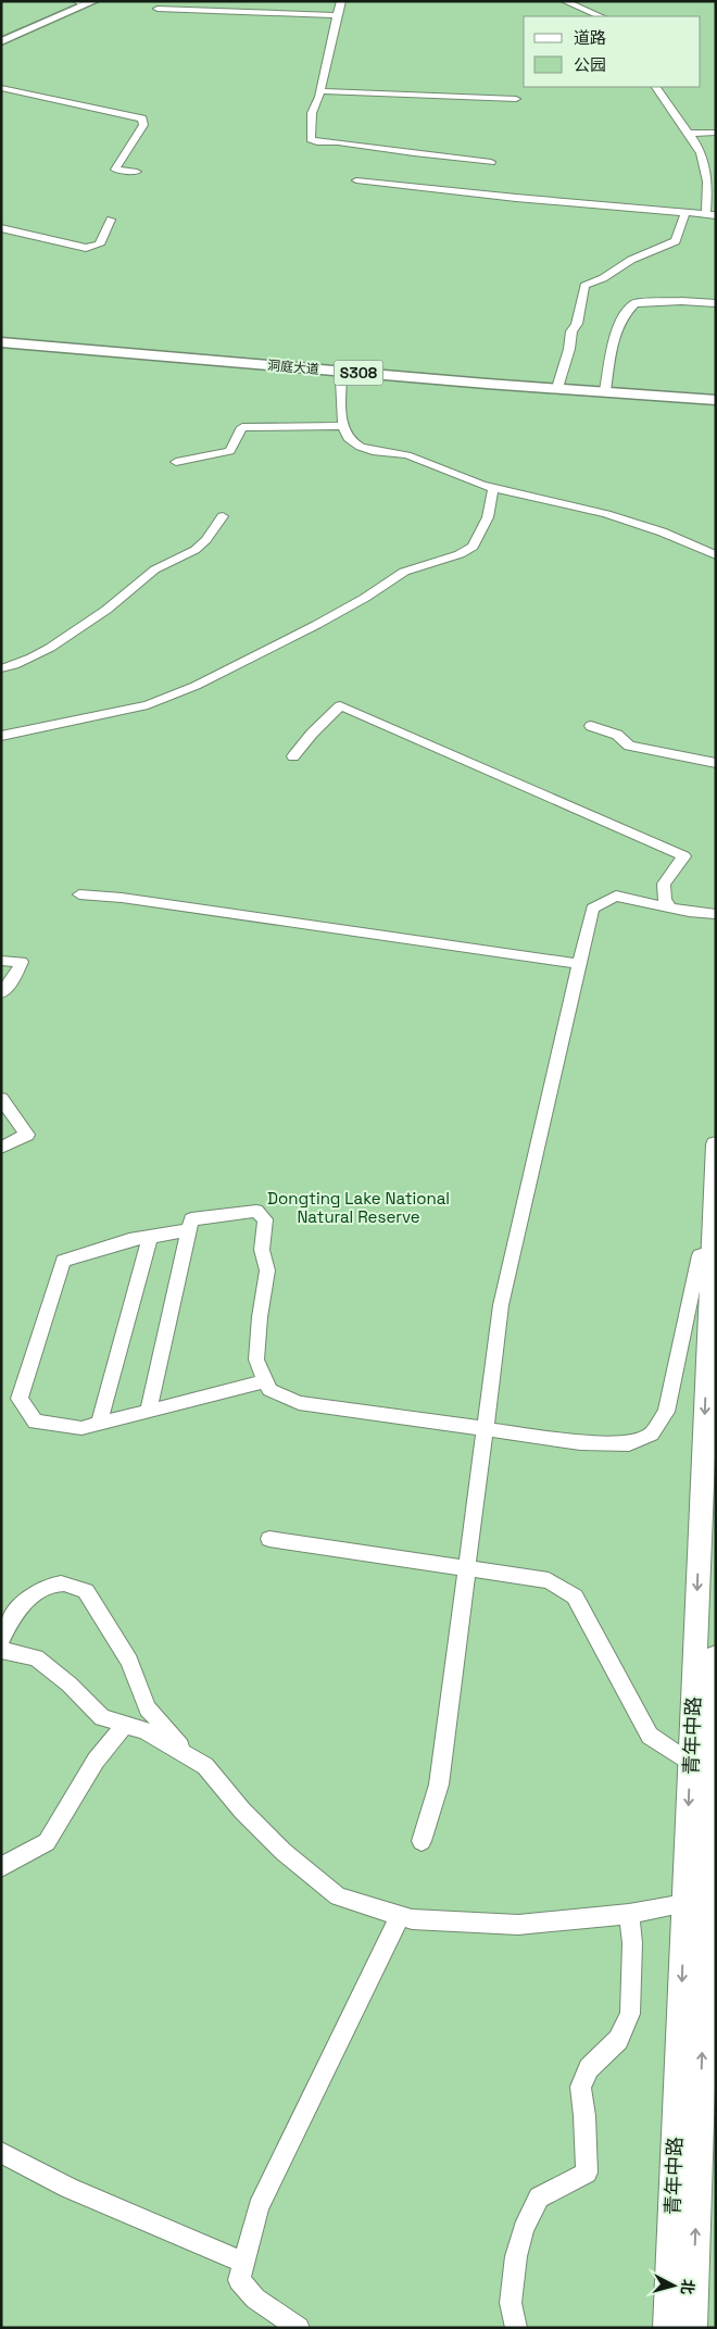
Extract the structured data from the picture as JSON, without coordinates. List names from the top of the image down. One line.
{"streets":{"main road":["洞庭大道","S308","青年中路"]},"parks":["Dongting Lake National Natural Reserve"],"legend":["道路","公园"],"north":"right"}
